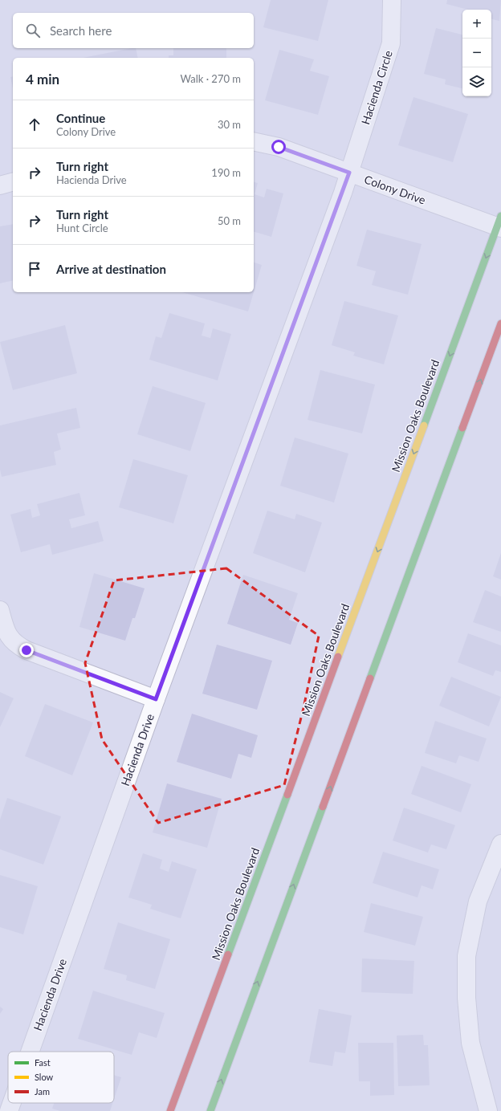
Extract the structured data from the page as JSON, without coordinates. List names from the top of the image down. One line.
{"streets":{"main road":["Mission Oaks Boulevard"],"street":["Hacienda Circle","Colony Drive","Hacienda Drive"]},"crossings":[["Hacienda Circle","Colony Drive"],["Hacienda Circle","Hacienda Drive"],["Colony Drive","Mission Oaks Boulevard"],["Colony Drive","Hacienda Drive"]],"legend":["Fast","Slow","Jam"],"page":{"map_buttons":["+","−"],"search":"Search here","heading":["4 min","Walk · 270 m"],"list":[["Continue","Colony Drive","30 m"],["Turn right","Hacienda Drive","190 m"],["Turn right","Hunt Circle","50 m"],"Arrive at destination"]}}
